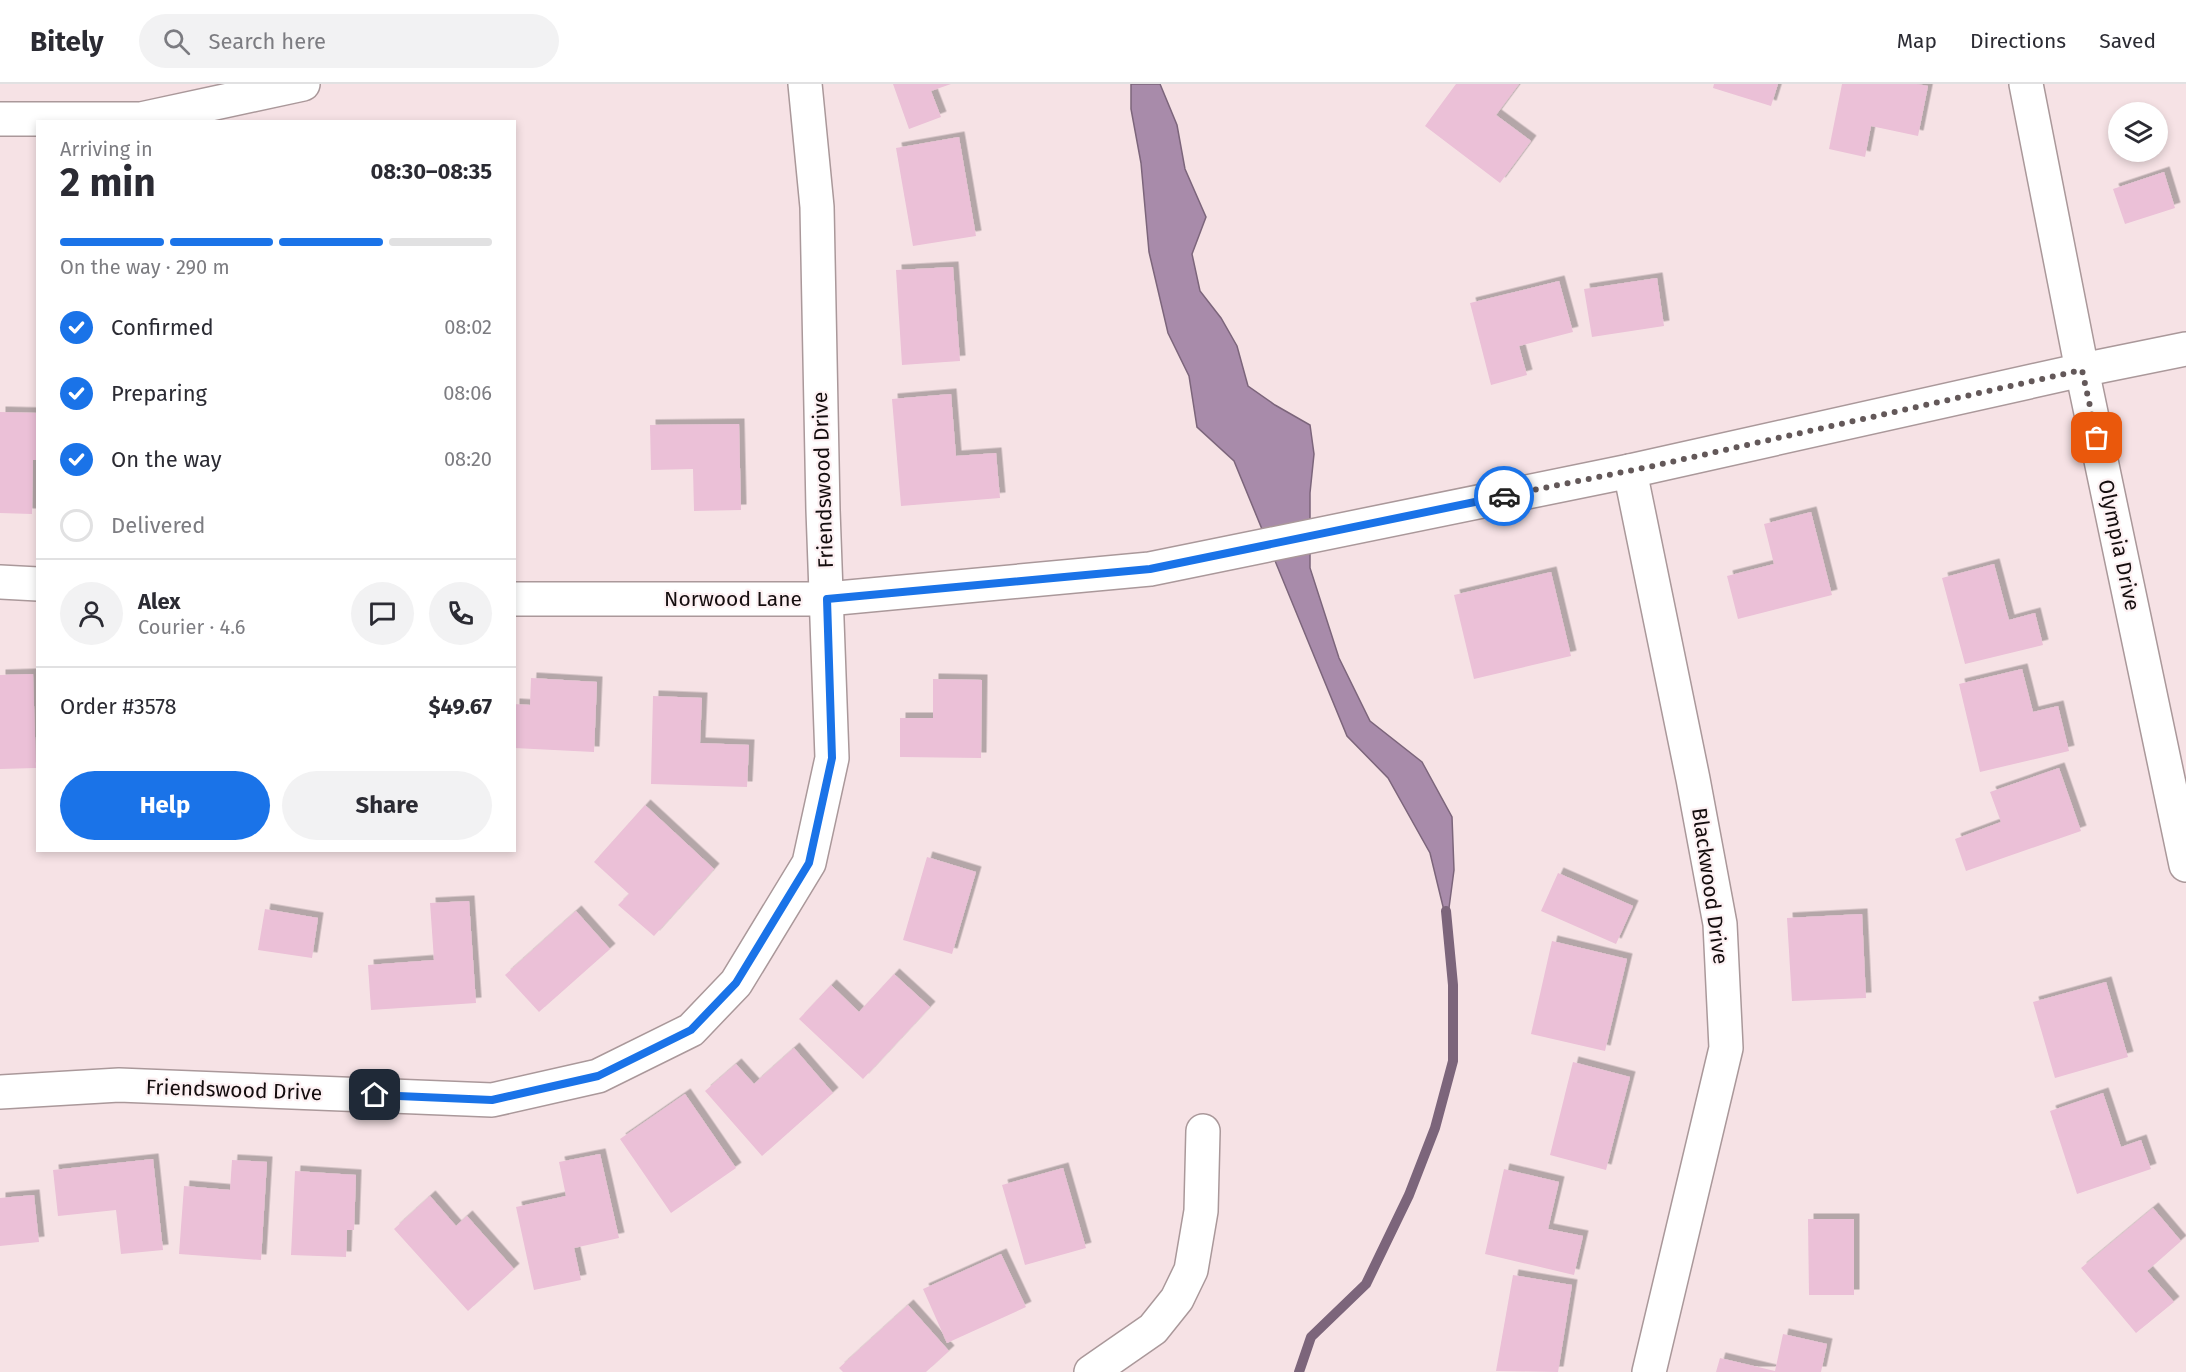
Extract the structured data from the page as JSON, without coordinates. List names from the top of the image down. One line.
{"streets":{"street":["Friendswood Drive","Olympia Drive","Norwood Lane","Blackwood Drive"]},"crossings":[["Friendswood Drive","Norwood Lane"],["Olympia Drive","Norwood Lane"],["Norwood Lane","Blackwood Drive"]],"page":{"header":"Bitely","search":"Search here","nav":["Map","Directions","Saved"],"heading":["2 min","Arriving in","08:30–08:35"],"panel":["Alex","Courier · 4.6","Order #3578","$49.67"],"bar":"On the way · 290 m","list":[["Confirmed","08:02"],["Preparing","08:06"],["On the way","08:20"],"Delivered"],"buttons":["Help","Share"]}}
